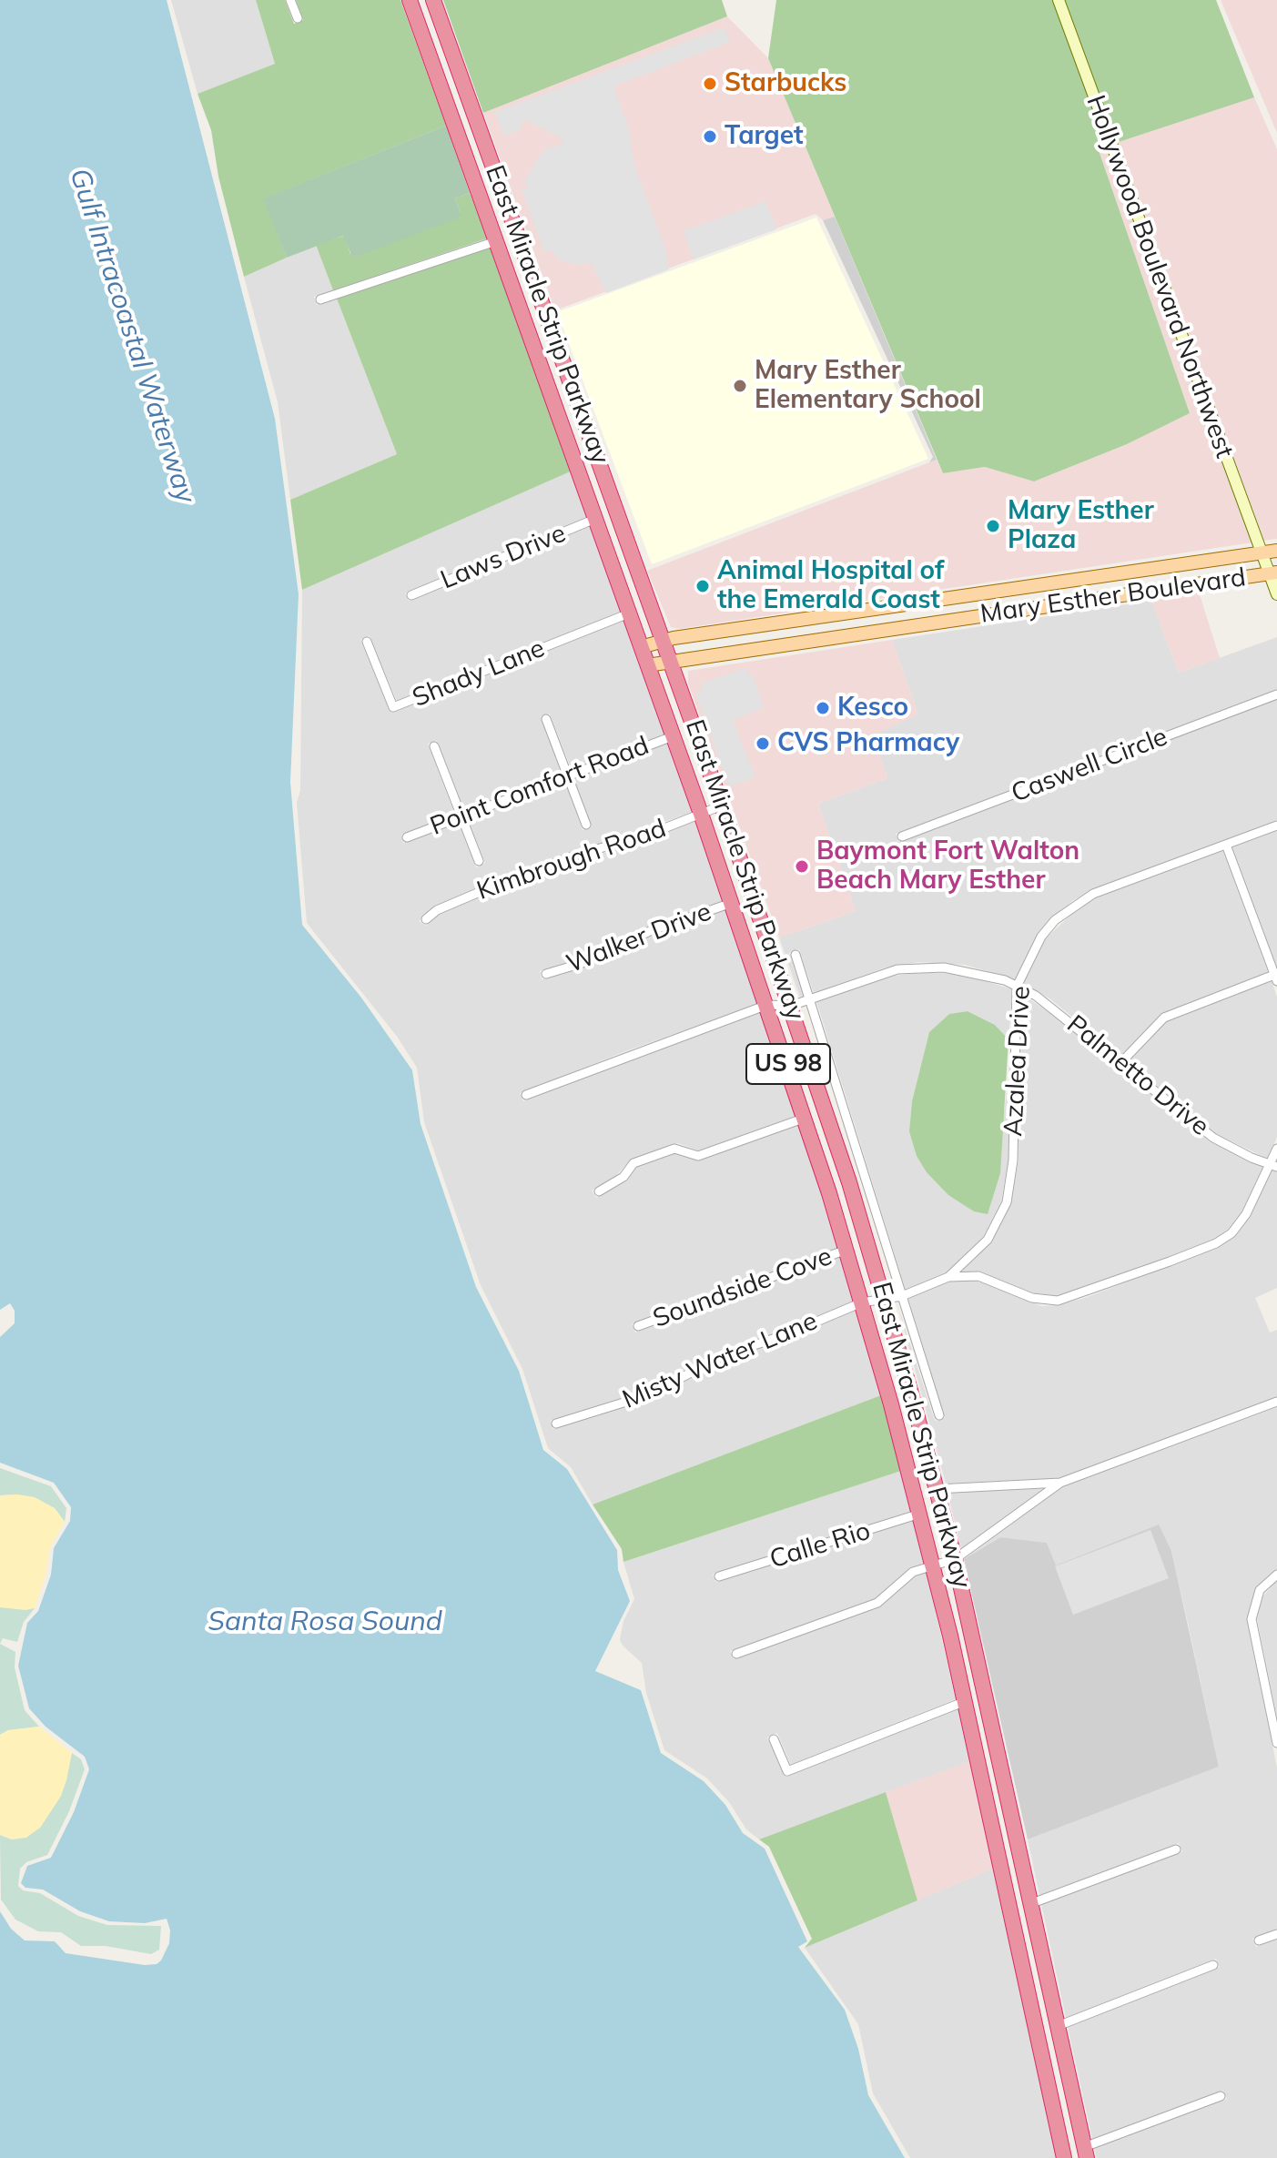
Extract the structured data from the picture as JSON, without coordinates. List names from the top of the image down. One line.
{"streets":{"highway":["East Miracle Strip Parkway","US 98"],"main road":["Mary Esther Boulevard"],"street":["Hollywood Boulevard Northwest","Laws Drive","Shady Lane","Caswell Circle","Point Comfort Road","Kimbrough Road","Walker Drive","Azalea Drive","Palmetto Drive","Soundside Cove","Misty Water Lane","Calle Rio"]},"crossings":[["Hollywood Boulevard Northwest","Mary Esther Boulevard"],["East Miracle Strip Parkway","Laws Drive"],["East Miracle Strip Parkway","Mary Esther Boulevard"],["East Miracle Strip Parkway","Shady Lane"],["East Miracle Strip Parkway","Point Comfort Road"],["East Miracle Strip Parkway","Kimbrough Road"],["East Miracle Strip Parkway","Walker Drive"],["East Miracle Strip Parkway","Azalea Drive"],["East Miracle Strip Parkway","Palmetto Drive"],["East Miracle Strip Parkway","Soundside Cove"],["East Miracle Strip Parkway","Misty Water Lane"],["East Miracle Strip Parkway","Calle Rio"],["Azalea Drive","Palmetto Drive"],["Azalea Drive","Misty Water Lane"]],"water":["Gulf Intracoastal Waterway","Santa Rosa Sound"],"places":["Starbucks","Target","Mary Esther Elementary School","Mary Esther Plaza","Animal Hospital of the Emerald Coast","Kesco","CVS Pharmacy","Baymont Fort Walton Beach Mary Esther"]}
